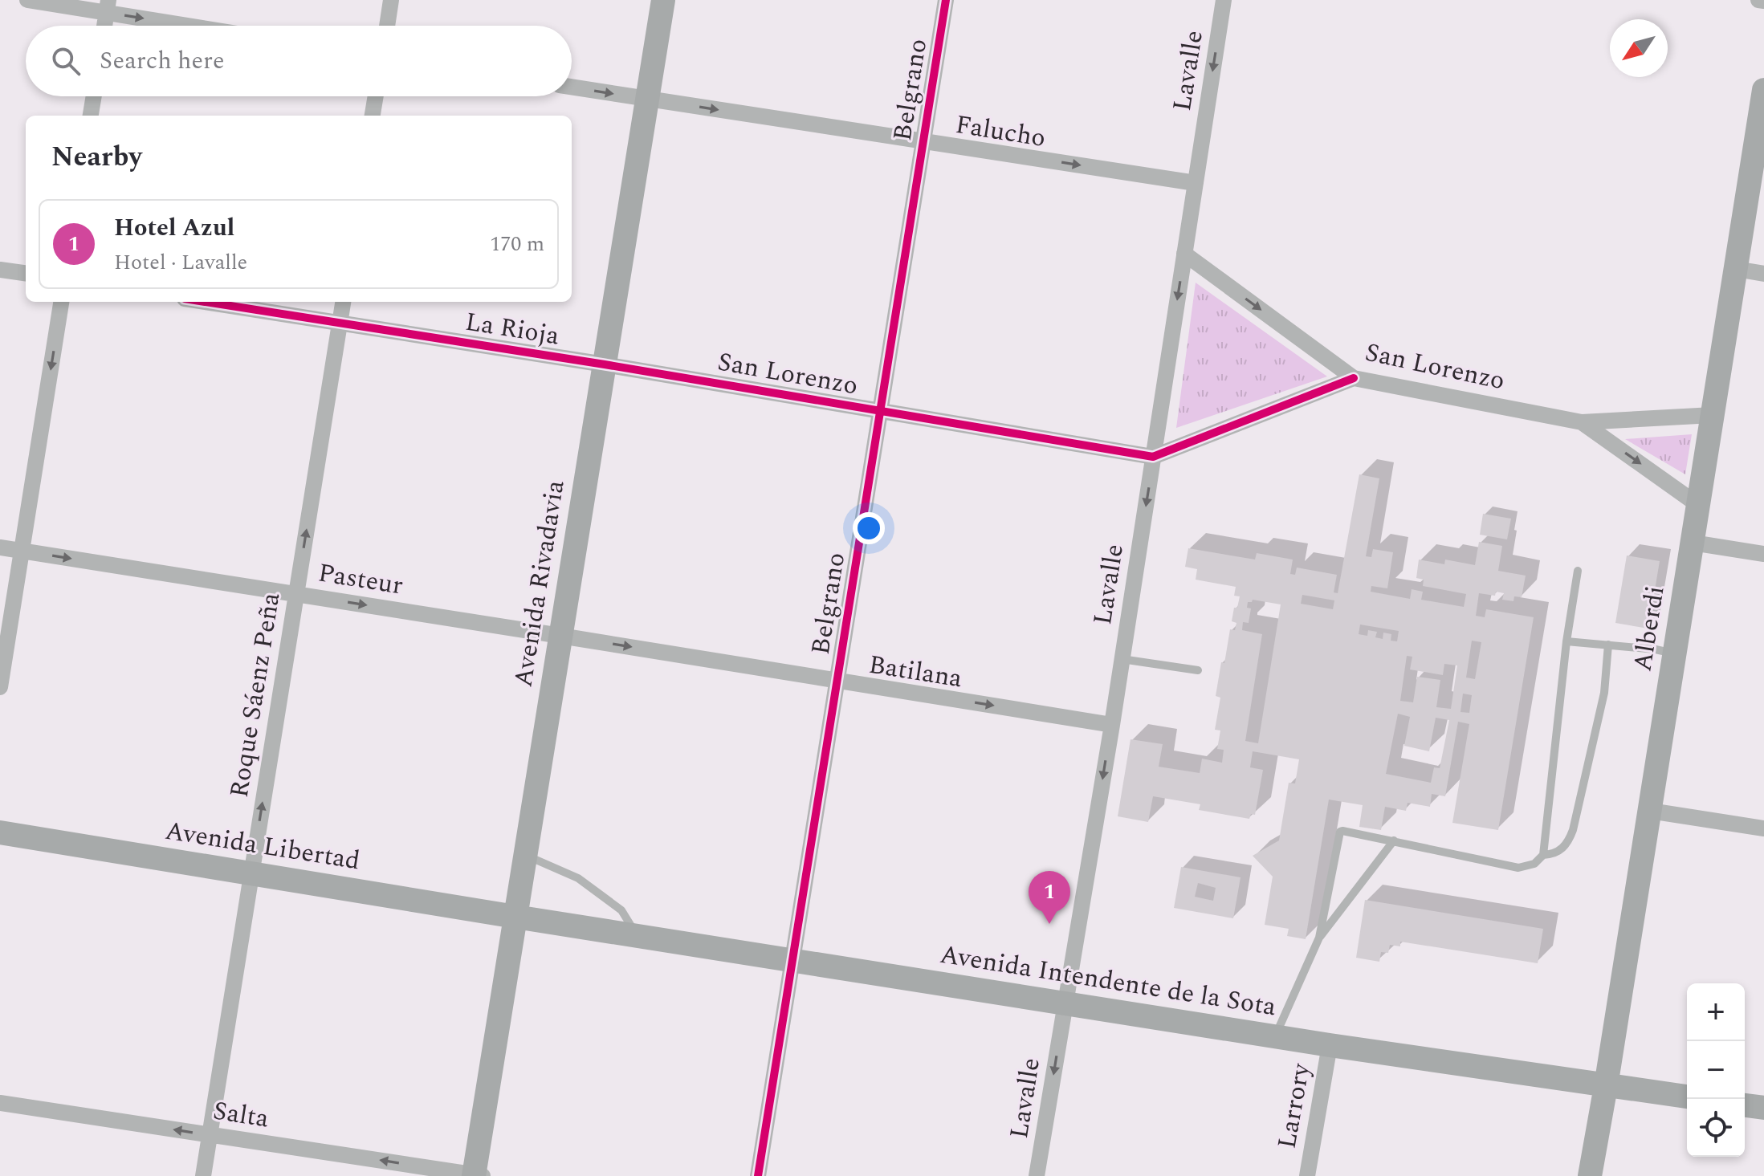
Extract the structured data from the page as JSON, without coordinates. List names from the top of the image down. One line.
{"streets":{"main road":["Avenida Rivadavia","Alberdi","Avenida Libertad","Avenida Intendente de la Sota"],"street":["Lavalle","Belgrano","Falucho","La Rioja","San Lorenzo","Pasteur","Batilana","Roque Sáenz Peña","Larrory","Salta"]},"crossings":[["Lavalle","Falucho"],["Lavalle","San Lorenzo"],["Lavalle","Batilana"],["Lavalle","Avenida Intendente de la Sota"],["Belgrano","Falucho"],["Belgrano","San Lorenzo"],["Belgrano","Batilana"],["Belgrano","Avenida Intendente de la Sota"],["Falucho","Avenida Rivadavia"],["La Rioja","San Lorenzo"],["La Rioja","Avenida Rivadavia"],["La Rioja","Roque Sáenz Peña"],["San Lorenzo","Avenida Rivadavia"],["San Lorenzo","Alberdi"],["Pasteur","Avenida Rivadavia"],["Pasteur","Batilana"],["Pasteur","Roque Sáenz Peña"],["Avenida Rivadavia","Batilana"],["Avenida Rivadavia","Avenida Libertad"],["Avenida Rivadavia","Avenida Intendente de la Sota"],["Avenida Rivadavia","Salta"],["Alberdi","Avenida Intendente de la Sota"],["Roque Sáenz Peña","Avenida Libertad"],["Roque Sáenz Peña","Salta"],["Avenida Libertad","Avenida Intendente de la Sota"],["Avenida Intendente de la Sota","Larrory"]],"one_way":["Lavalle","Falucho","Pasteur","Batilana","Roque Sáenz Peña","Salta"],"north":"bottom left","page":{"search":"Search here","heading":"Nearby","list":[{"mark":"1","name":"Hotel Azul","note":"Hotel · Lavalle","value":"170 m"}],"pins":"1","map_buttons":["+","−"]}}
